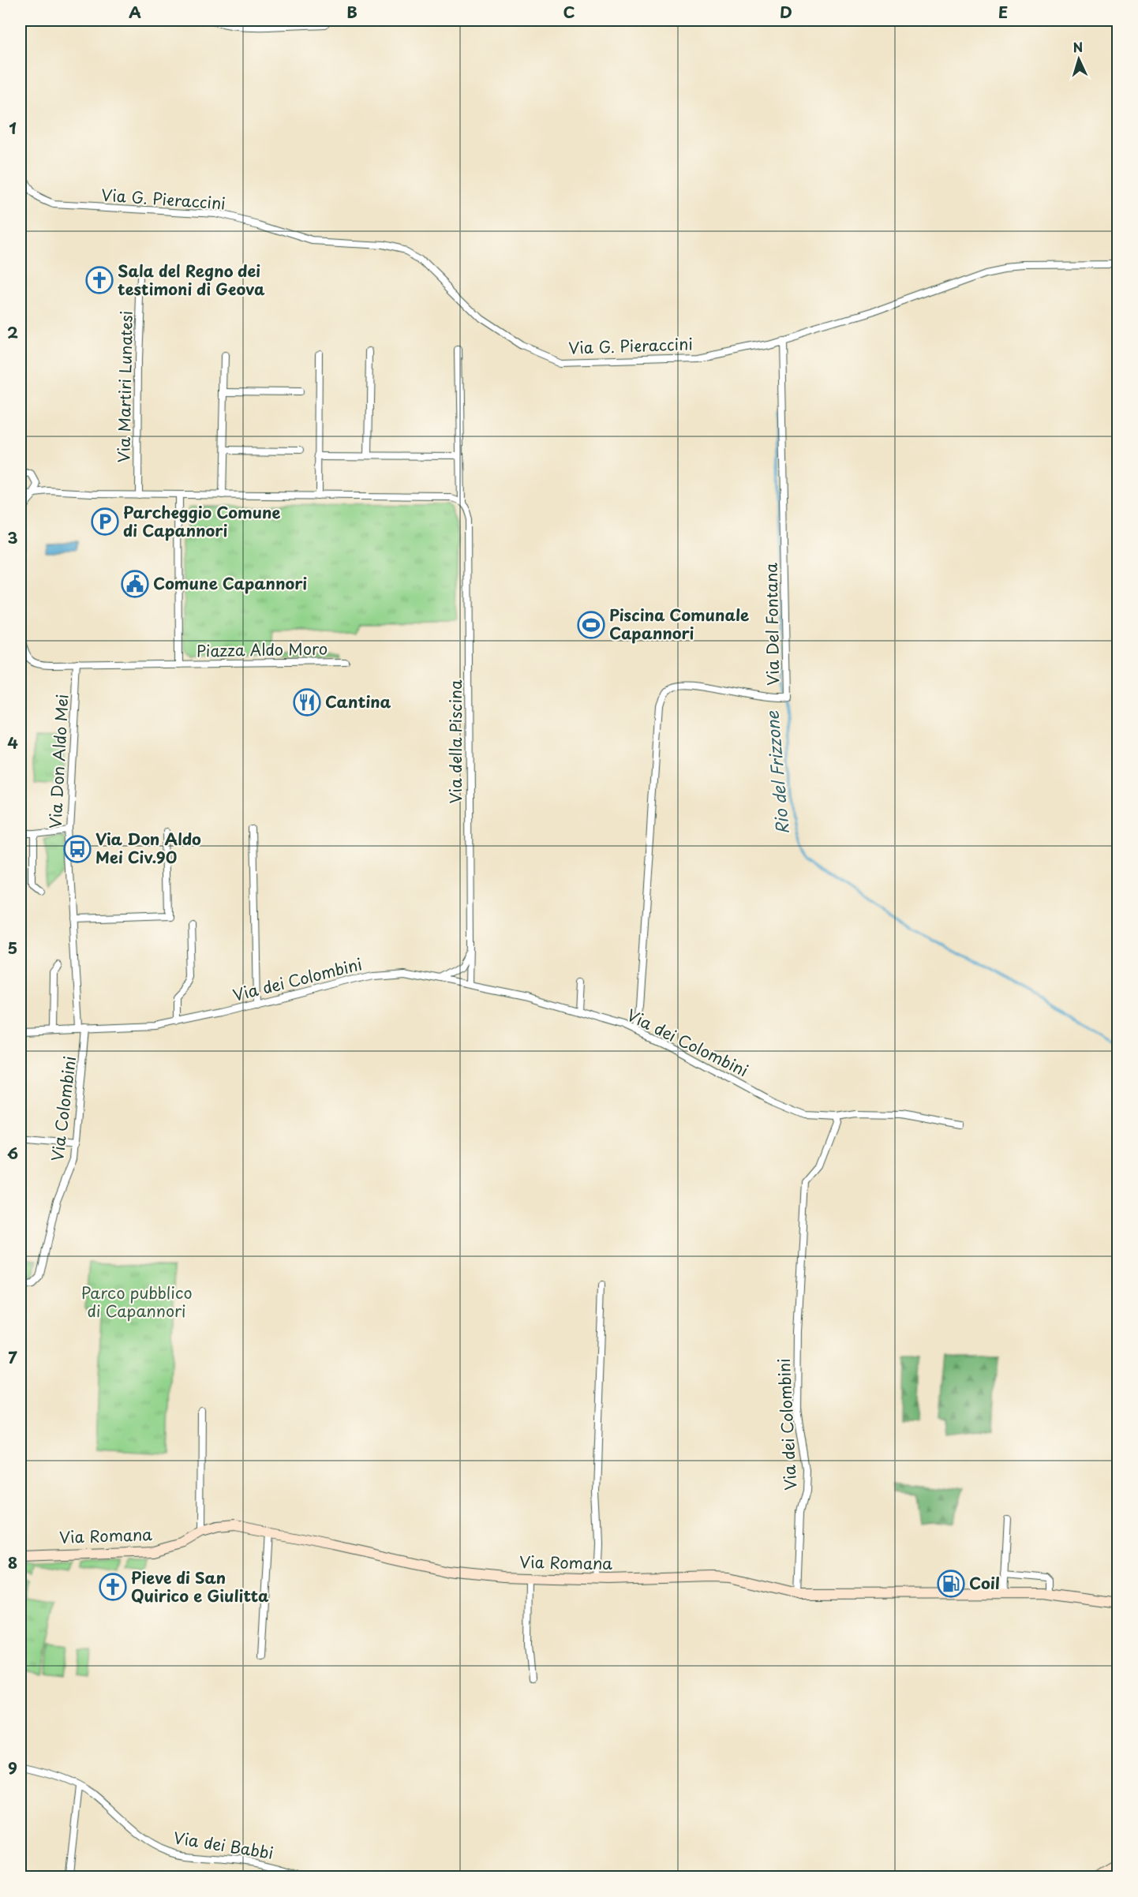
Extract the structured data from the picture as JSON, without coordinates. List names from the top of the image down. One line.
{"streets":{"street":["Via G. Pieraccini","Via Martiri Lunatesi","Via Del Fontana","Piazza Aldo Moro","Via della Piscina","Via Don Aldo Mei","Via dei Colombini","Via Colombini","Via Romana","Via dei Babbi"]},"crossings":[["Via G. Pieraccini","Via Del Fontana"],["Via Del Fontana","Via dei Colombini"],["Piazza Aldo Moro","Via Don Aldo Mei"],["Via della Piscina","Via dei Colombini"],["Via Don Aldo Mei","Via dei Colombini"],["Via Don Aldo Mei","Via Colombini"],["Via dei Colombini","Via Colombini"],["Via dei Colombini","Via Romana"]],"water":["Rio del Frizzone"],"parks":["Parco pubblico di Capannori"],"places":{"church":["Sala del Regno dei testimoni di Geova","Pieve di San Quirico e Giulitta"],"parking":["Parcheggio Comune di Capannori"],"public building":["Comune Capannori"],"sports":["Piscina Comunale Capannori"],"restaurant":["Cantina"],"bus stop":["Via Don Aldo Mei Civ.90"],"fuel station":["Coil"]},"north":"top","grid":{"columns":["A","B","C","D","E"],"rows":["1","2","3","4","5","6","7","8","9"]}}
